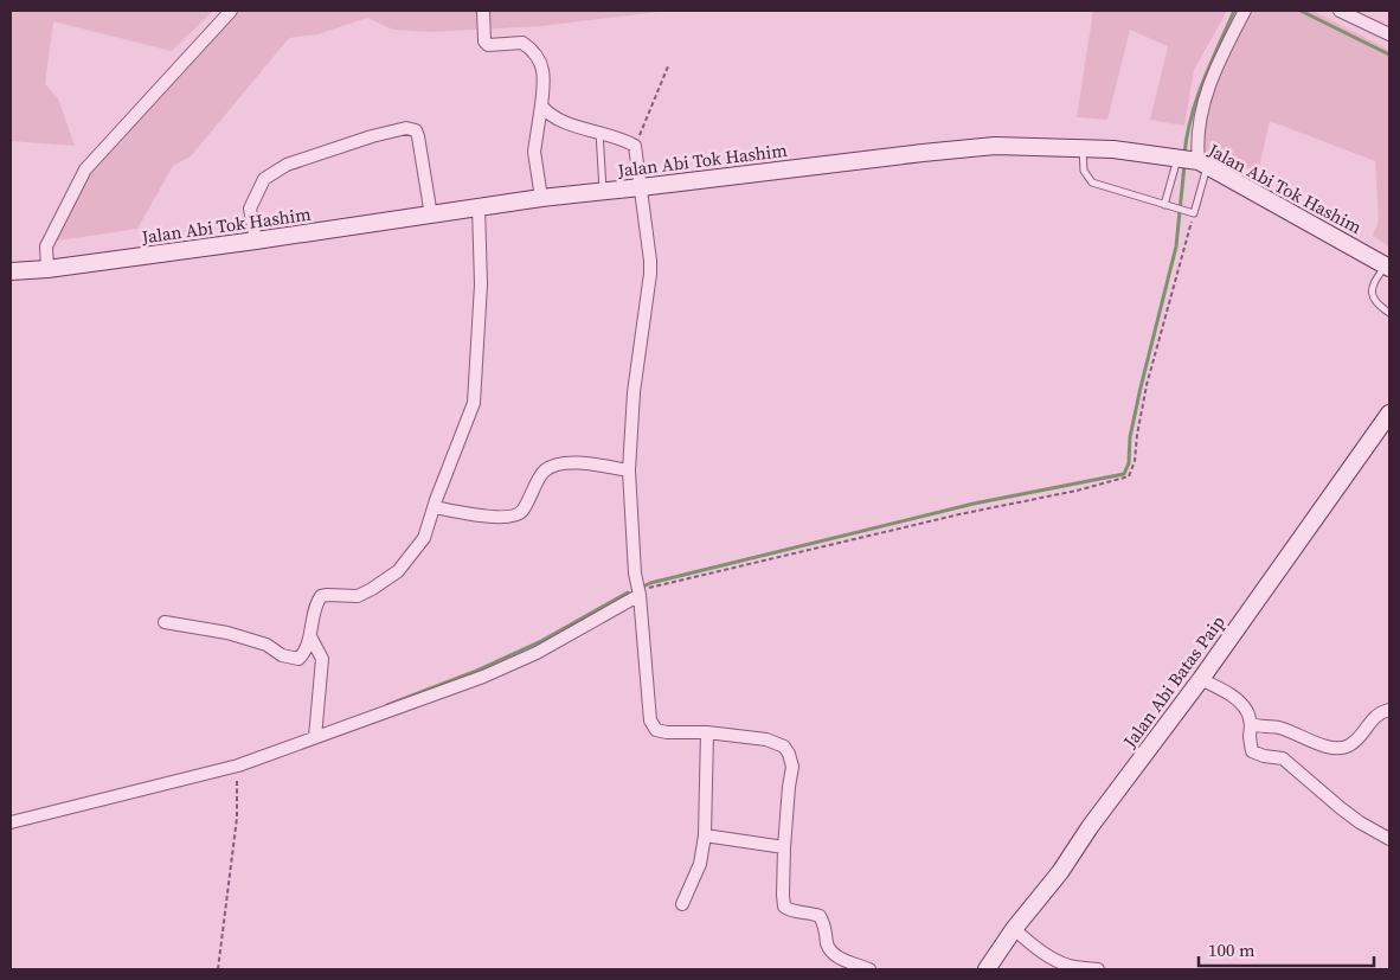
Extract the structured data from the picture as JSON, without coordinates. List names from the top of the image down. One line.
{"streets":{"main road":["Jalan Abi Tok Hashim","Jalan Abi Batas Paip"]},"scale_bar":"100 m"}
